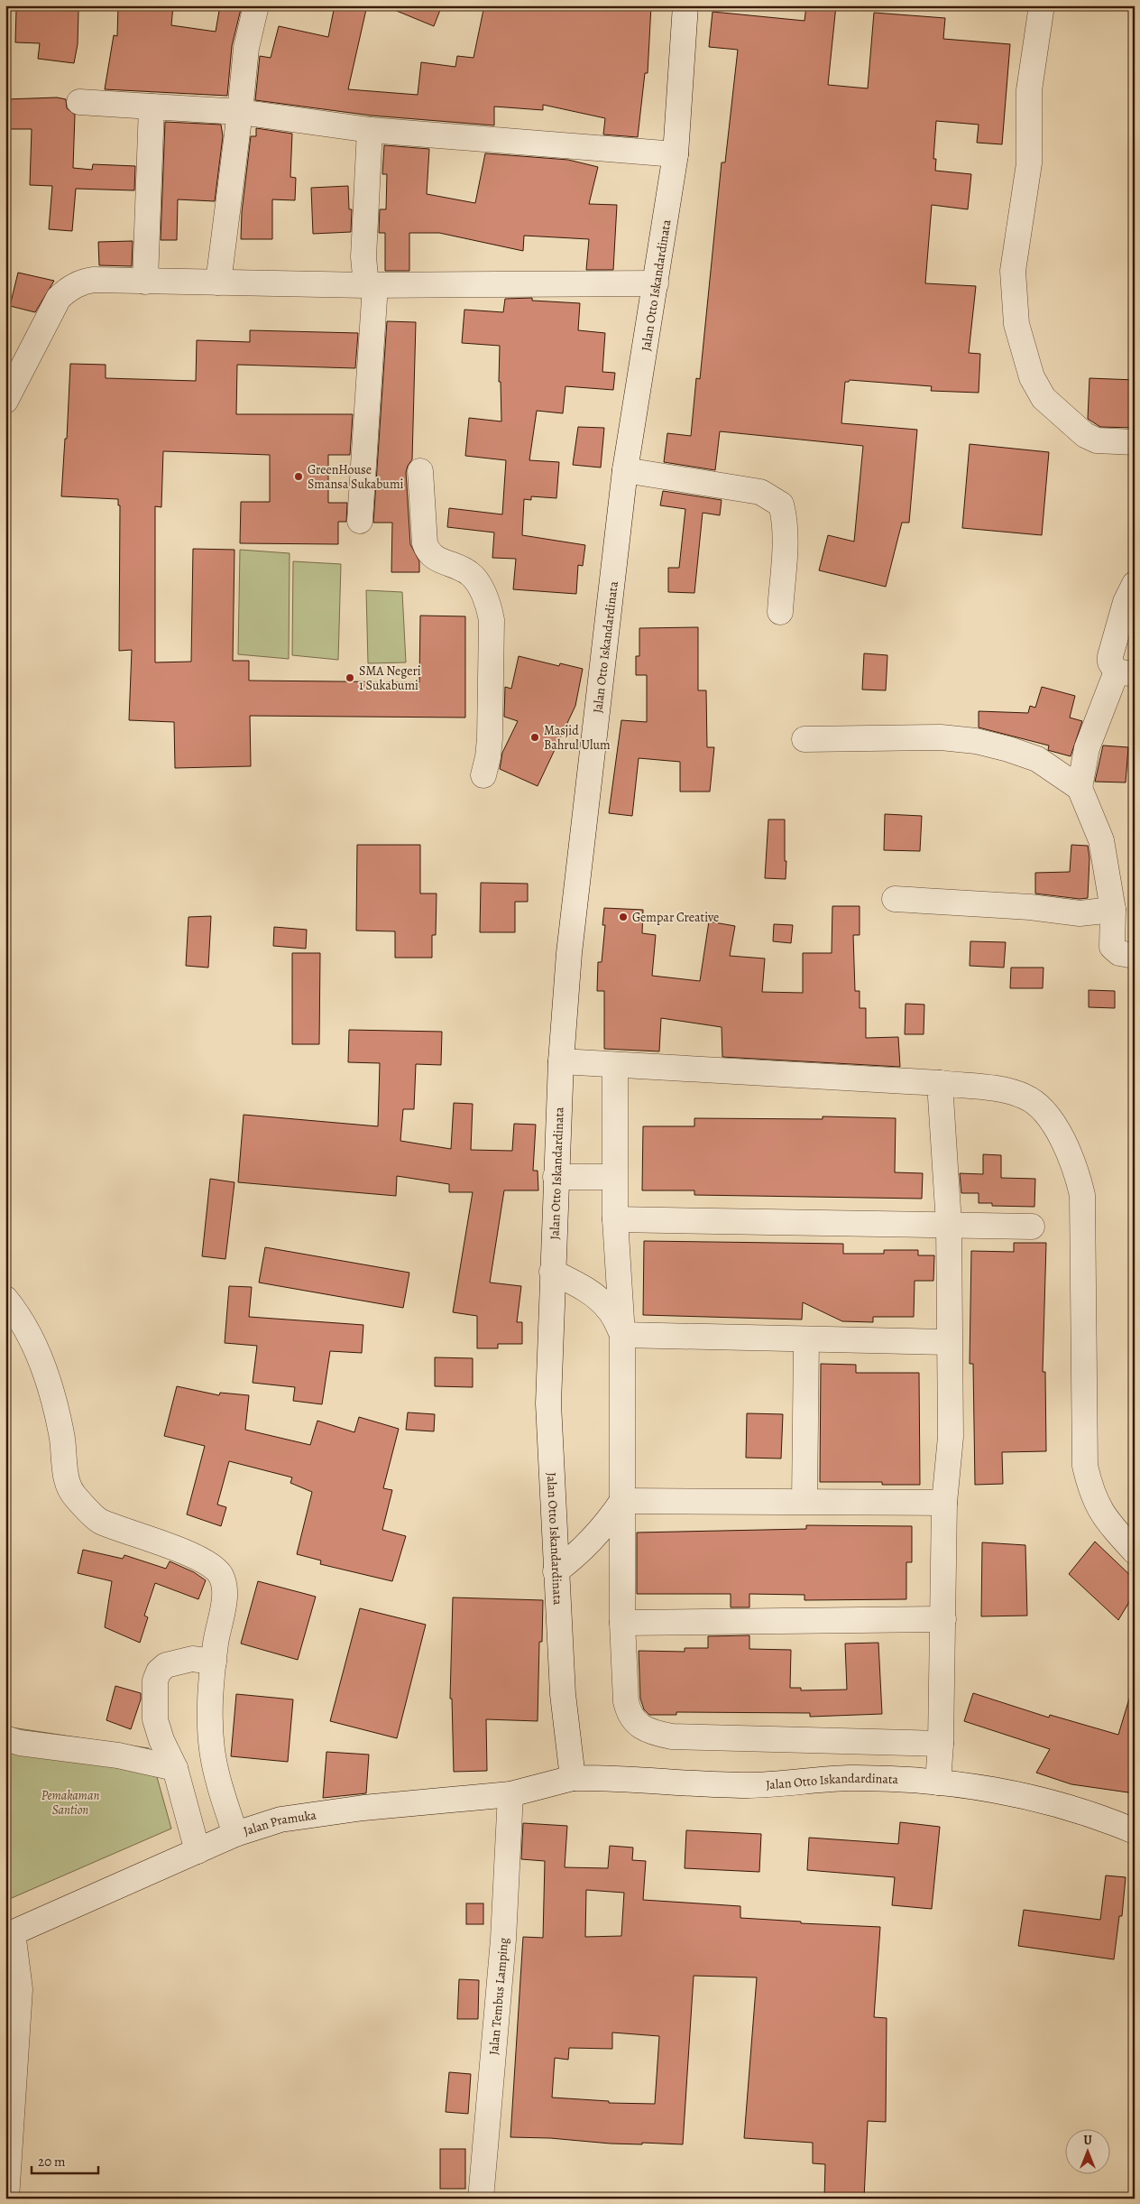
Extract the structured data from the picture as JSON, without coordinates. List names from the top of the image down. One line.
{"streets":{"street":["Jalan Otto Iskandardinata","Jalan Pramuka","Jalan Tembus Lamping"]},"crossings":[["Jalan Otto Iskandardinata","Jalan Pramuka"],["Jalan Pramuka","Jalan Tembus Lamping"]],"parks":["Pemakaman Santion"],"places":["GreenHouse Smansa Sukabumi","SMA Negeri 1 Sukabumi","Masjid Bahrul Ulum","Gempar Creative"],"scale_bar":"20 m","north":"top"}
